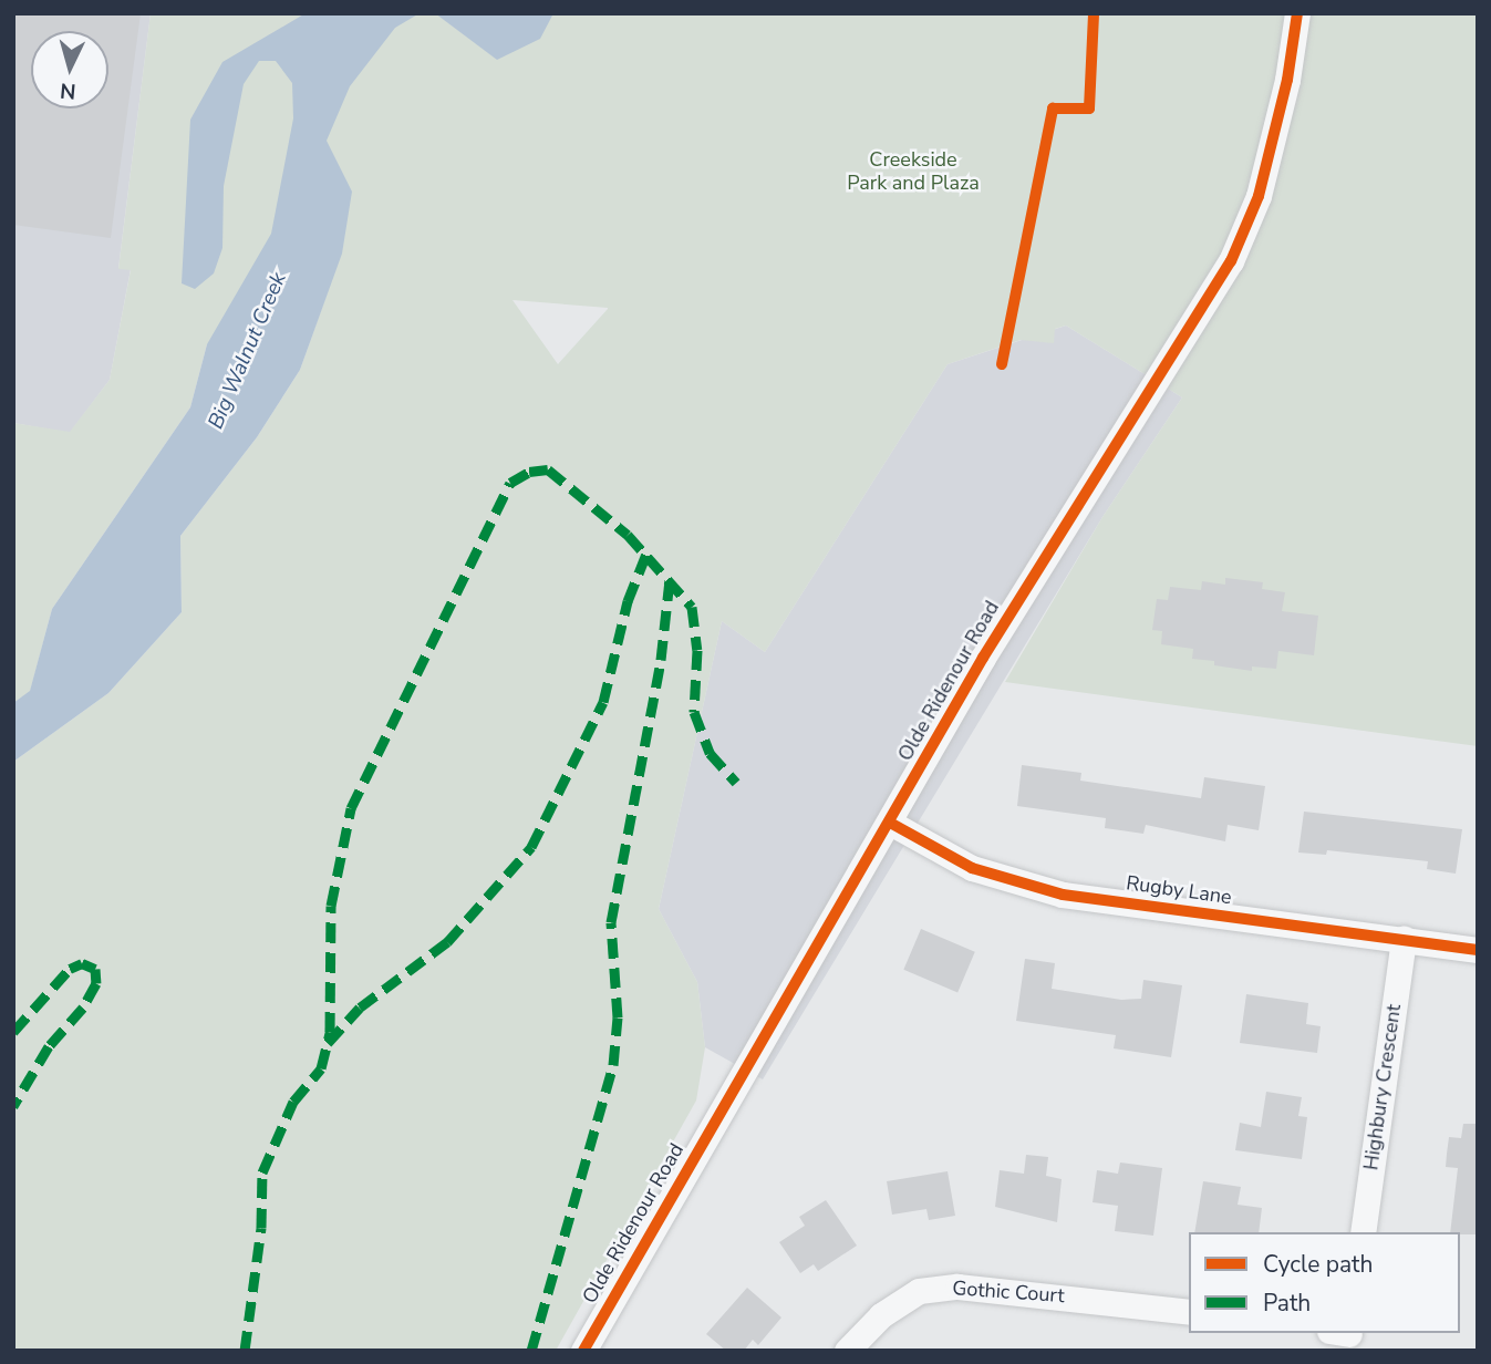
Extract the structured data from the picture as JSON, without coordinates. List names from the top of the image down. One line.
{"streets":{"street":["Olde Ridenour Road","Rugby Lane","Highbury Crescent","Gothic Court"]},"crossings":[["Olde Ridenour Road","Rugby Lane"],["Rugby Lane","Highbury Crescent"]],"water":["Big Walnut Creek"],"parks":["Creekside Park and Plaza"],"legend":["Cycle path","Path"],"north":"bottom"}
